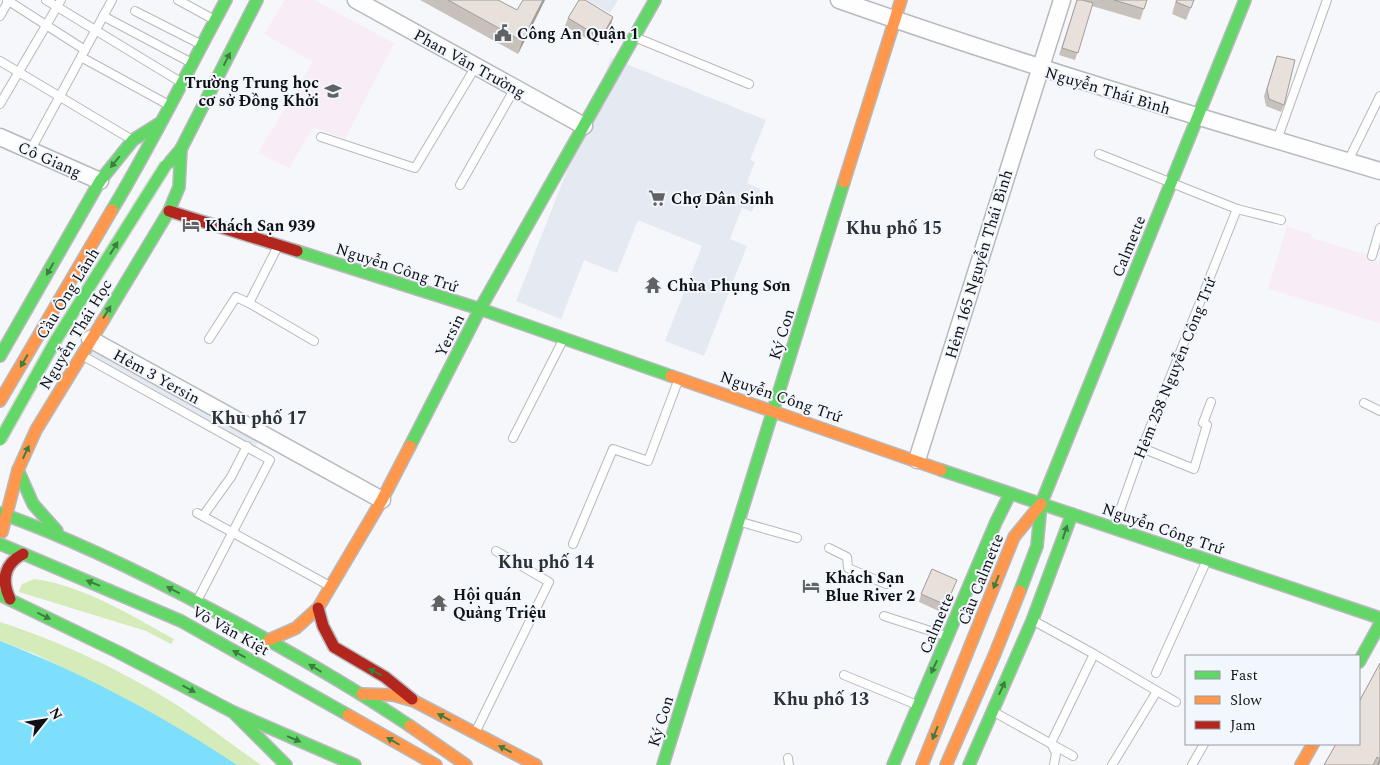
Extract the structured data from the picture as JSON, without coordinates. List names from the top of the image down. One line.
{"streets":{"main road":["Calmette","Nguyễn Công Trứ","Cầu Ông Lãnh","Nguyễn Thái Học","Ký Con","Yersin","Cầu Calmette","Võ Văn Kiệt"],"street":["Phan Văn Trường","Nguyễn Thái Bình","Cô Giang","Hẻm 165 Nguyễn Thái Bình","Hẻm 3 Yersin"],"lane":["Hẻm 258 Nguyễn Công Trứ"]},"crossings":[["Phan Văn Trường","Yersin"],["Nguyễn Thái Bình","Calmette"],["Nguyễn Thái Bình","Hẻm 165 Nguyễn Thái Bình"],["Nguyễn Thái Bình","Ký Con"],["Calmette","Nguyễn Công Trứ"],["Calmette","Cầu Calmette"],["Hẻm 165 Nguyễn Thái Bình","Nguyễn Công Trứ"],["Nguyễn Công Trứ","Nguyễn Thái Học"],["Nguyễn Công Trứ","Ký Con"],["Nguyễn Công Trứ","Yersin"],["Nguyễn Công Trứ","Hẻm 258 Nguyễn Công Trứ"],["Nguyễn Công Trứ","Cầu Calmette"],["Cầu Ông Lãnh","Nguyễn Thái Học"],["Nguyễn Thái Học","Hẻm 3 Yersin"],["Nguyễn Thái Học","Võ Văn Kiệt"],["Yersin","Hẻm 3 Yersin"],["Yersin","Võ Văn Kiệt"]],"districts":["Khu phố 15","Khu phố 17","Khu phố 14","Khu phố 13"],"places":{"public building":["Công An Quận 1"],"school or university":["Trường Trung học cơ sở Đồng Khởi"],"supermarket":["Chợ Dân Sinh"],"hotel":["Khách Sạn 939","Khách Sạn Blue River 2"],"temple":["Chùa Phụng Sơn","Hội quán Quảng Triệu"]},"legend":["Fast","Slow","Jam"],"north":"top right"}
